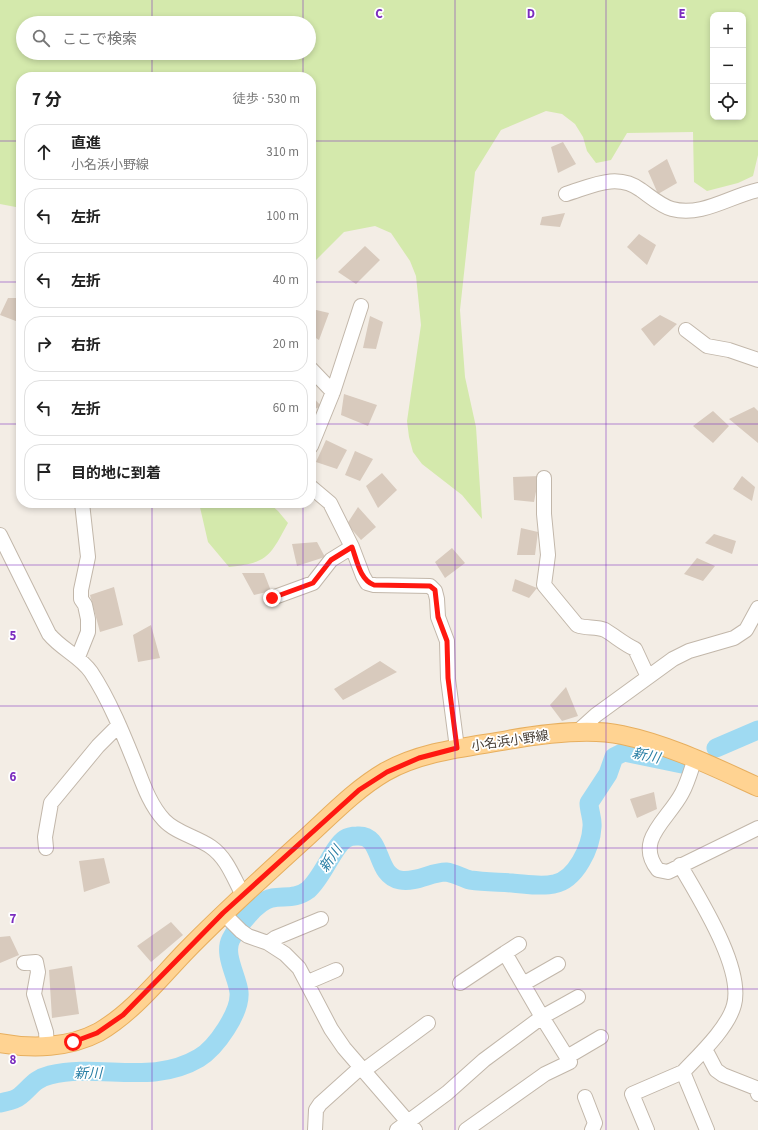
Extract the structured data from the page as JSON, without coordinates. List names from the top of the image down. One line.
{"streets":{"main road":["小名浜小野線"]},"water":["新川"],"page":{"map_buttons":["+","−"],"search":"ここで検索","heading":["7 分","徒歩 · 530 m"],"list":[["直進","小名浜小野線","310 m"],["左折","100 m"],["左折","40 m"],["右折","20 m"],["左折","60 m"],"目的地に到着"]},"grid":{"columns":["C","D","E"],"rows":["5","6","7","8"]}}
